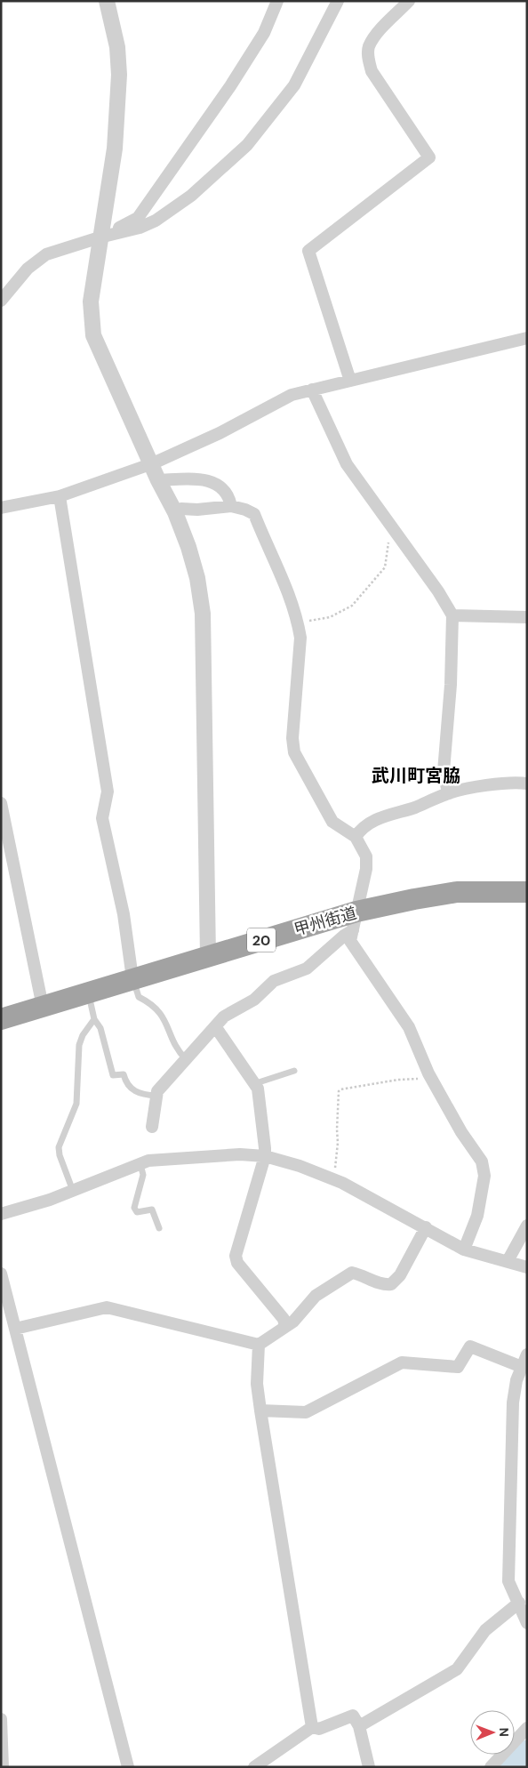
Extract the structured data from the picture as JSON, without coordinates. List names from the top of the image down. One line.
{"streets":{"highway":["甲州街道","20"]},"districts":["武川町宮脇"],"north":"right"}
